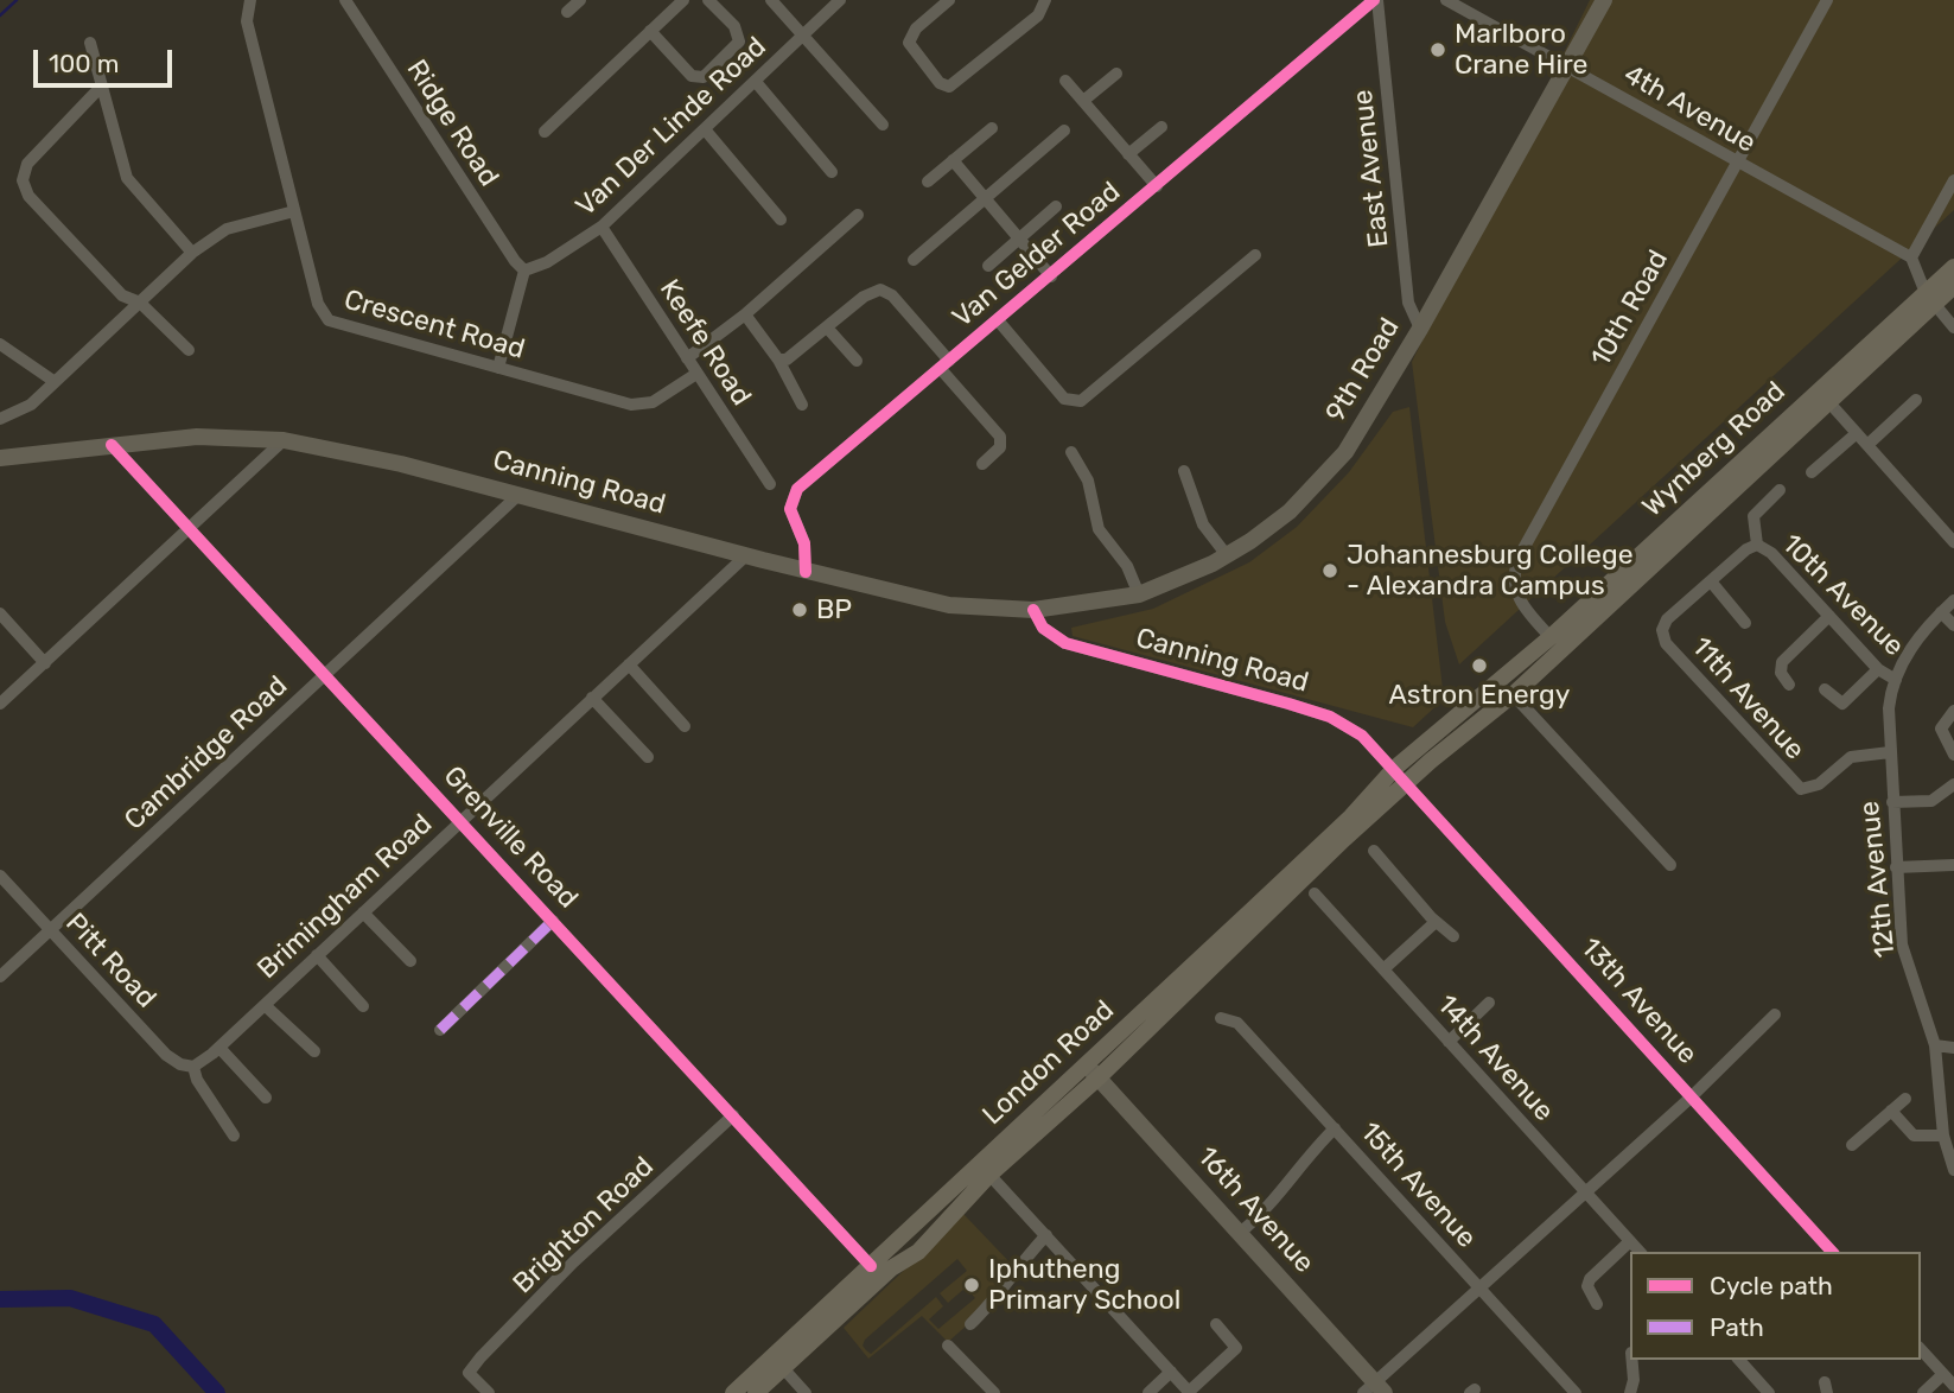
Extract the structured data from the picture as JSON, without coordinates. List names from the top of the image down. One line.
{"streets":{"main road":["9th Road","Wynberg Road","Canning Road","London Road","16th Avenue"],"street":["4th Avenue","Ridge Road","Van Der Linde Road","East Avenue","Van Gelder Road","10th Road","Crescent Road","Keefe Road","10th Avenue","11th Avenue","Cambridge Road","Grenville Road","12th Avenue","Brimingham Road","Pitt Road","13th Avenue","14th Avenue","15th Avenue","Brighton Road"]},"crossings":[["4th Avenue","10th Road"],["4th Avenue","9th Road"],["Ridge Road","Van Der Linde Road"],["Van Der Linde Road","Keefe Road"],["East Avenue","Van Gelder Road"],["East Avenue","9th Road"],["Van Gelder Road","Canning Road"],["10th Road","Wynberg Road"],["Crescent Road","Keefe Road"],["9th Road","Canning Road"],["Wynberg Road","Canning Road"],["Wynberg Road","13th Avenue"],["Wynberg Road","London Road"],["Canning Road","Cambridge Road"],["Canning Road","Grenville Road"],["Canning Road","Brimingham Road"],["Canning Road","13th Avenue"],["Canning Road","London Road"],["10th Avenue","12th Avenue"],["11th Avenue","12th Avenue"],["Cambridge Road","Grenville Road"],["Cambridge Road","Pitt Road"],["Grenville Road","Brimingham Road"],["Grenville Road","London Road"],["Grenville Road","Brighton Road"],["Brimingham Road","Pitt Road"],["13th Avenue","London Road"],["London Road","16th Avenue"]],"places":["Marlboro Crane Hire","Johannesburg College - Alexandra Campus","BP","Astron Energy","Iphutheng Primary School"],"legend":["Cycle path","Path"],"scale_bar":"100 m"}
